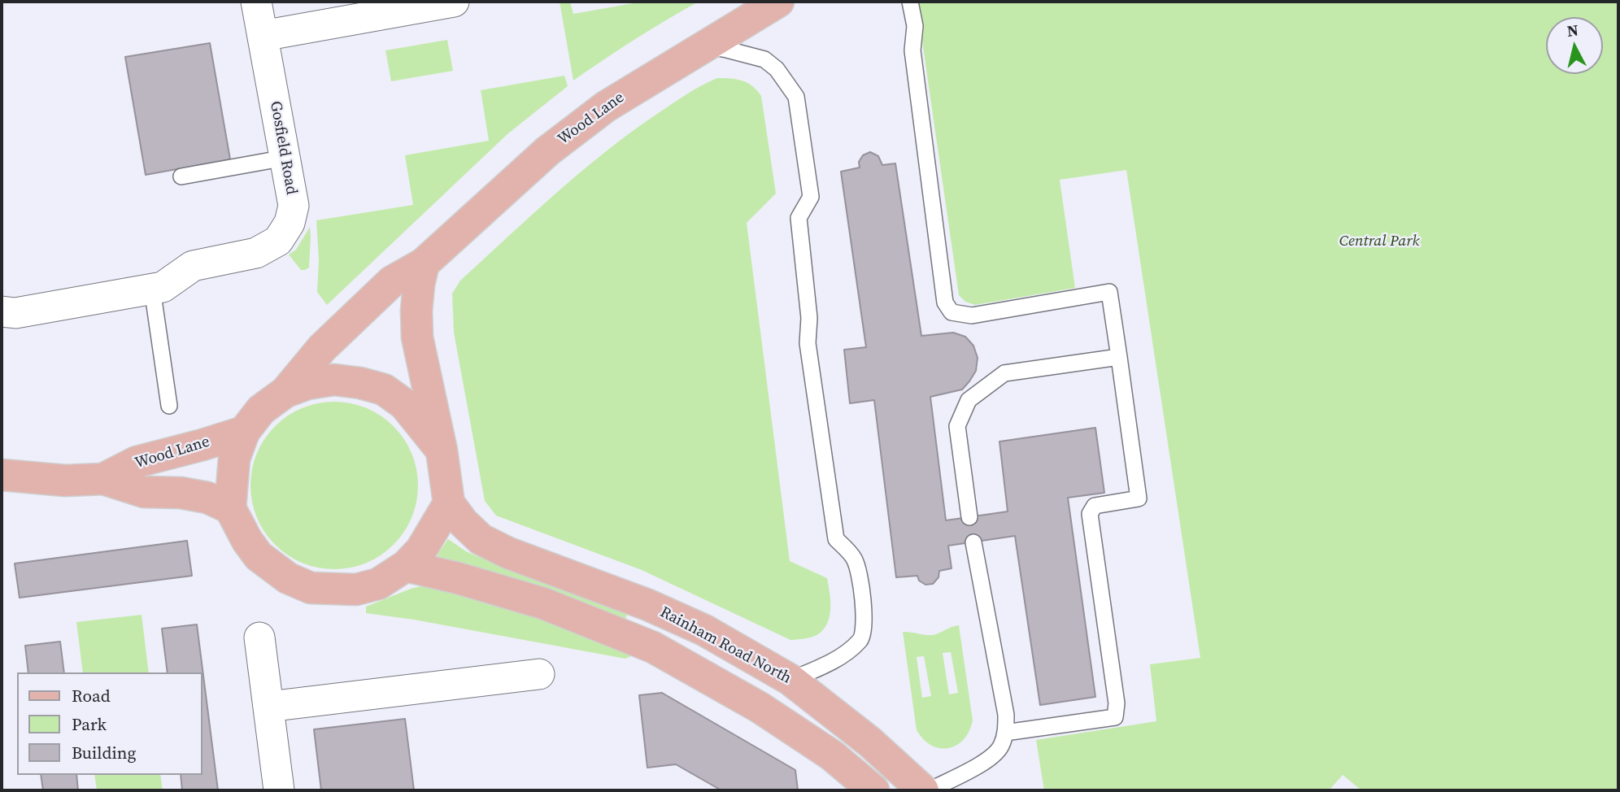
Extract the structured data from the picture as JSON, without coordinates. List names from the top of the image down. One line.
{"streets":{"main road":["Wood Lane","Rainham Road North"],"street":["Gosfield Road"]},"parks":["Central Park"],"legend":["Road","Park","Building"],"north":"top"}
